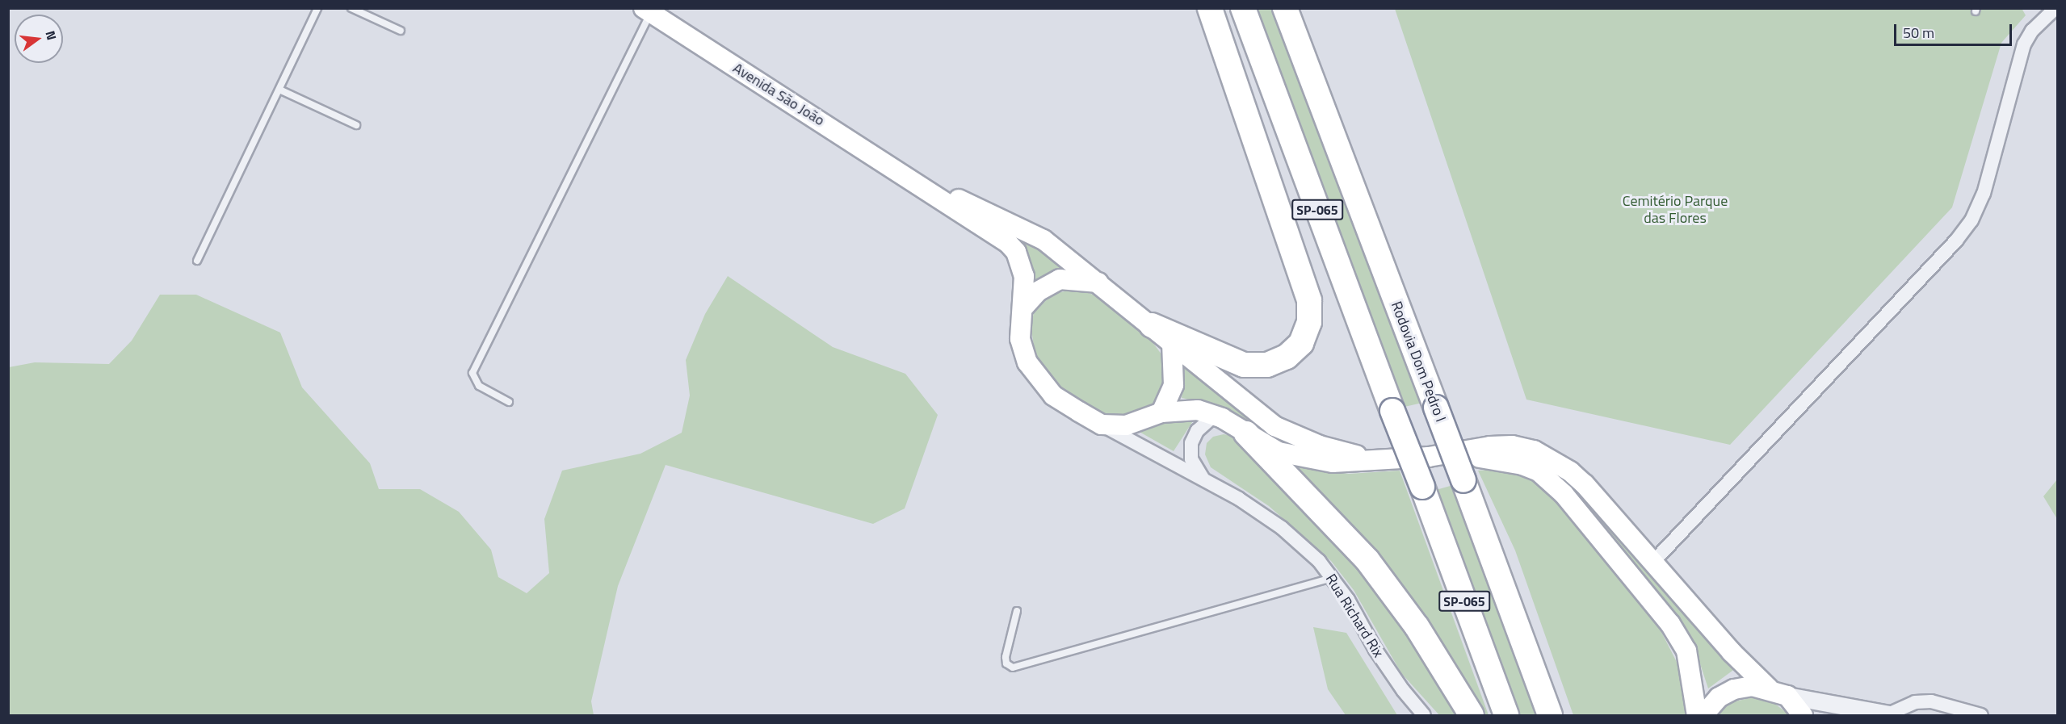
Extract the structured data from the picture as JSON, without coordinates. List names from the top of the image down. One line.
{"streets":{"highway":["SP-065","Rodovia Dom Pedro I"],"main road":["Avenida São João"],"street":["Rua Richard Rix"]},"parks":["Cemitério Parque das Flores"],"scale_bar":"50 m","north":"right"}
